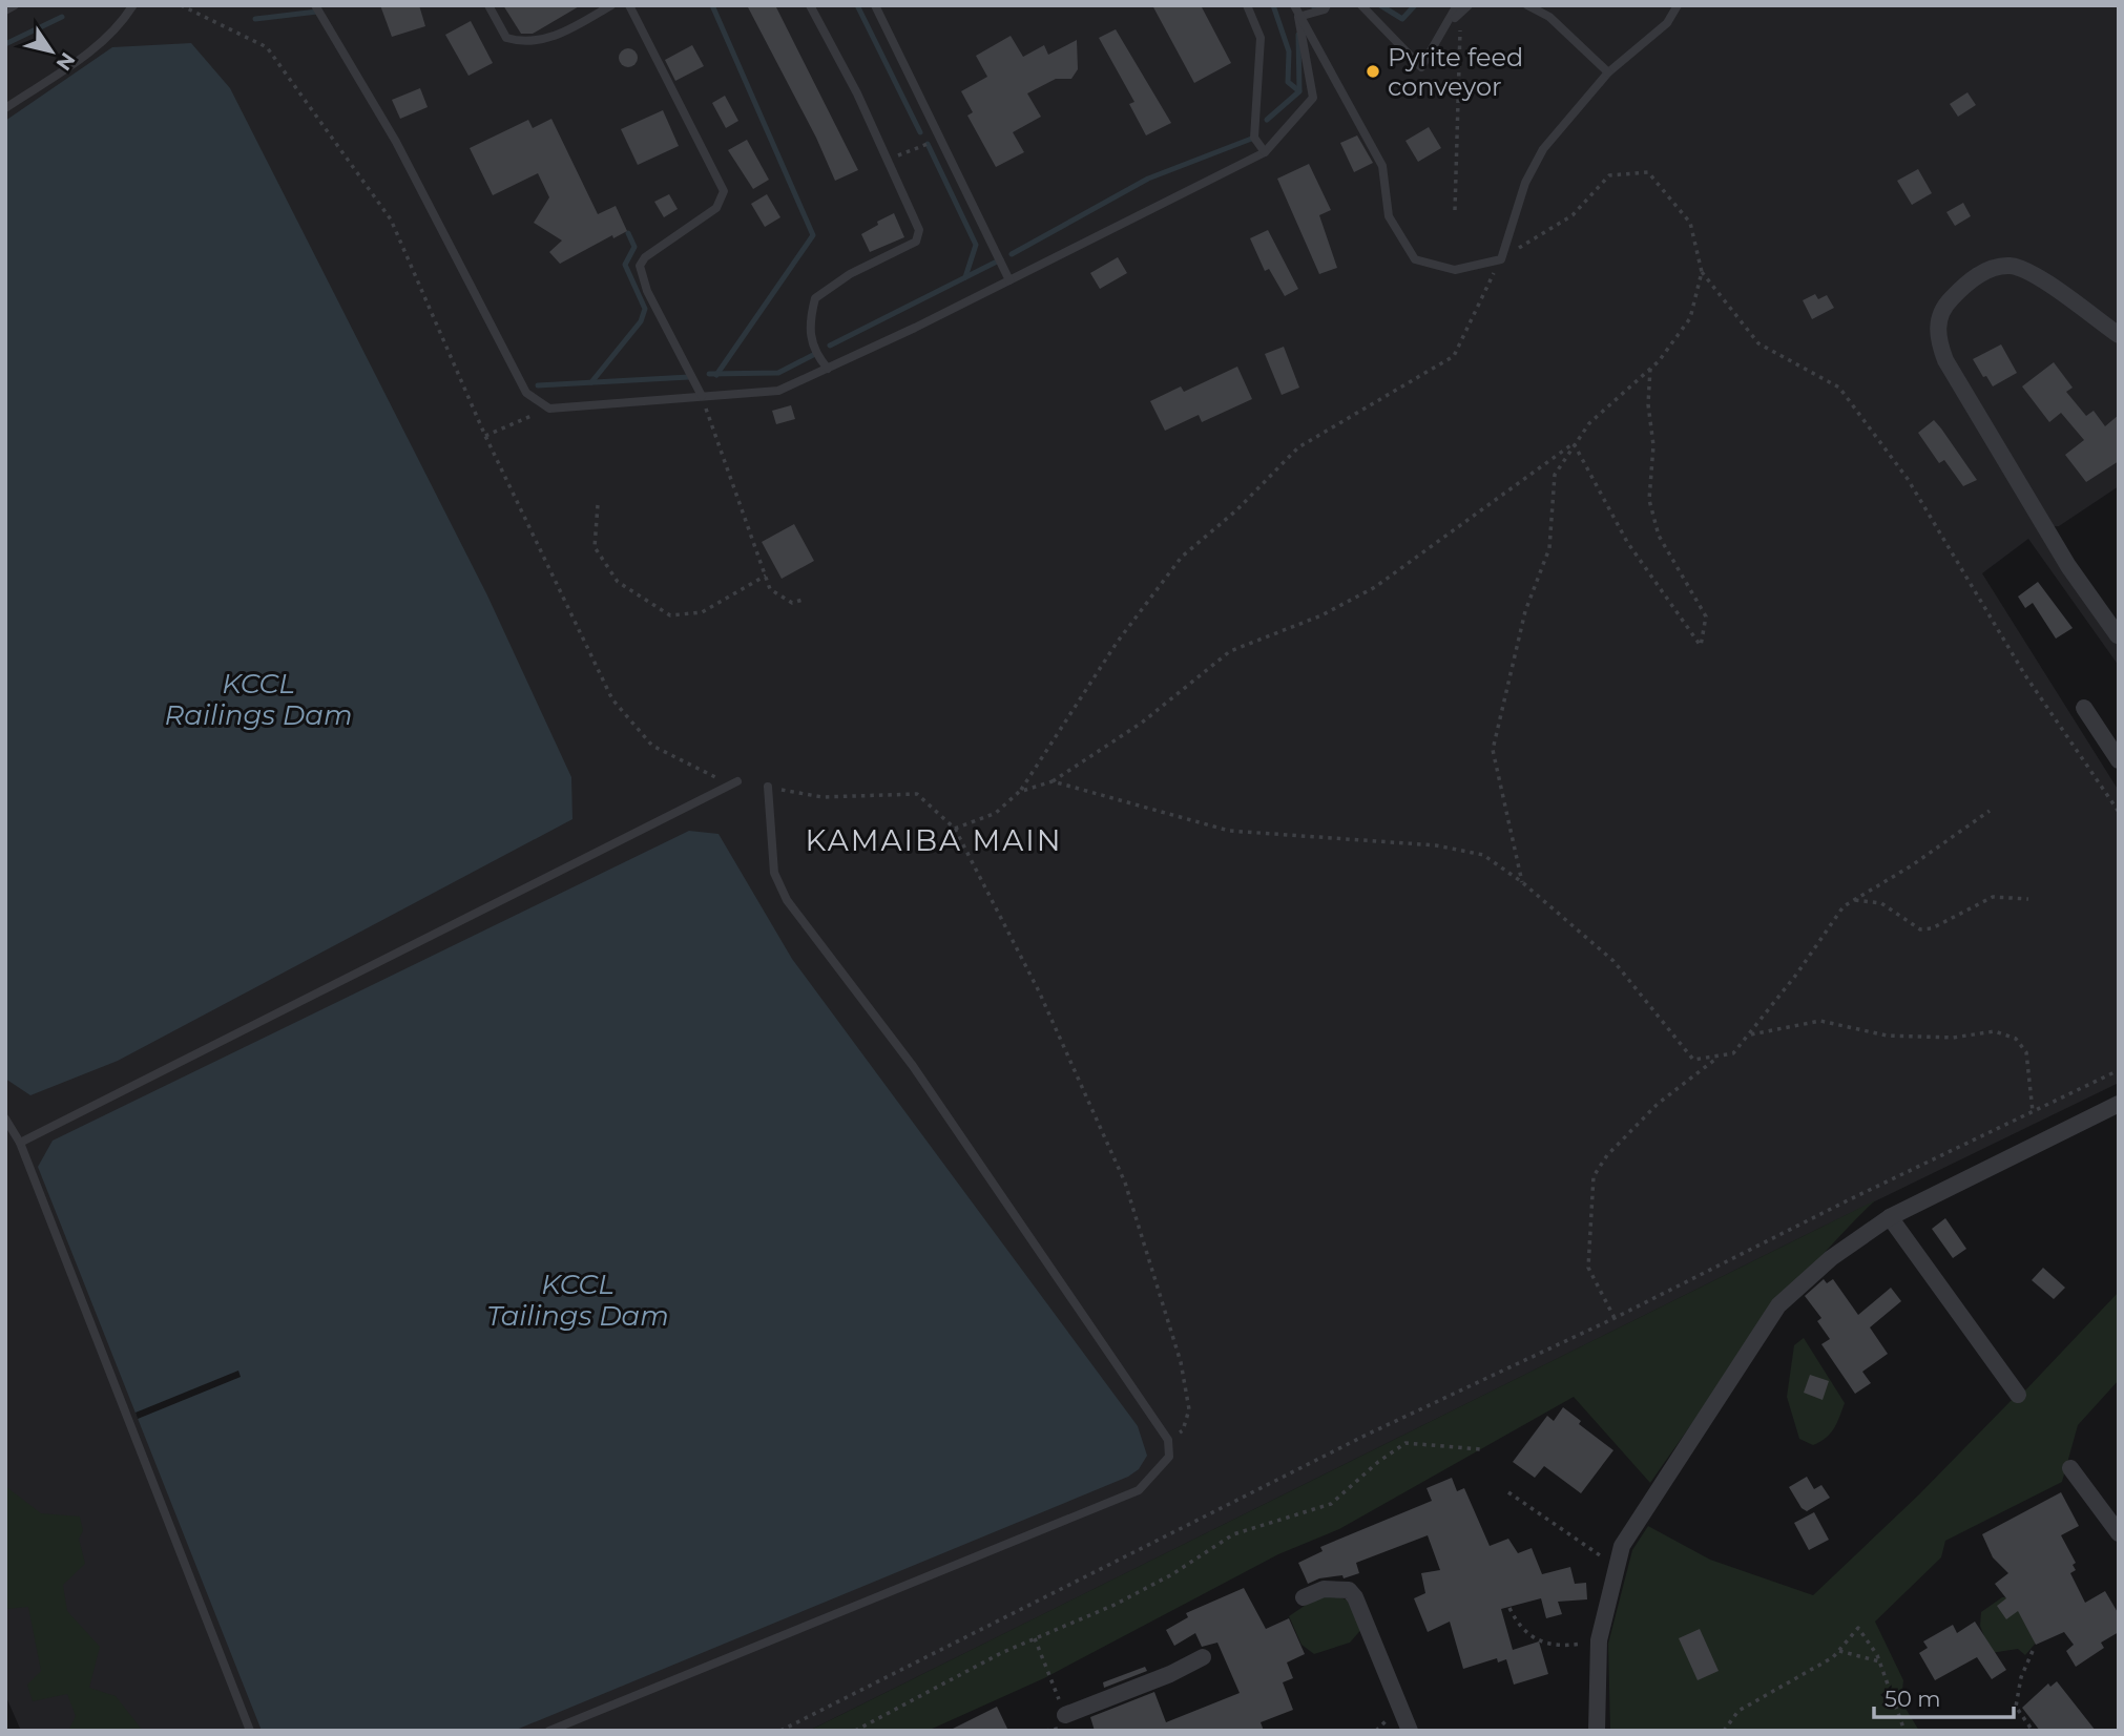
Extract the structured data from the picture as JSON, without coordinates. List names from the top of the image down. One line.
{"districts":["KAMAIBA MAIN"],"water":["KCCL Railings Dam","KCCL Tailings Dam"],"places":["Pyrite feed conveyor"],"scale_bar":"50 m","north":"bottom right"}
